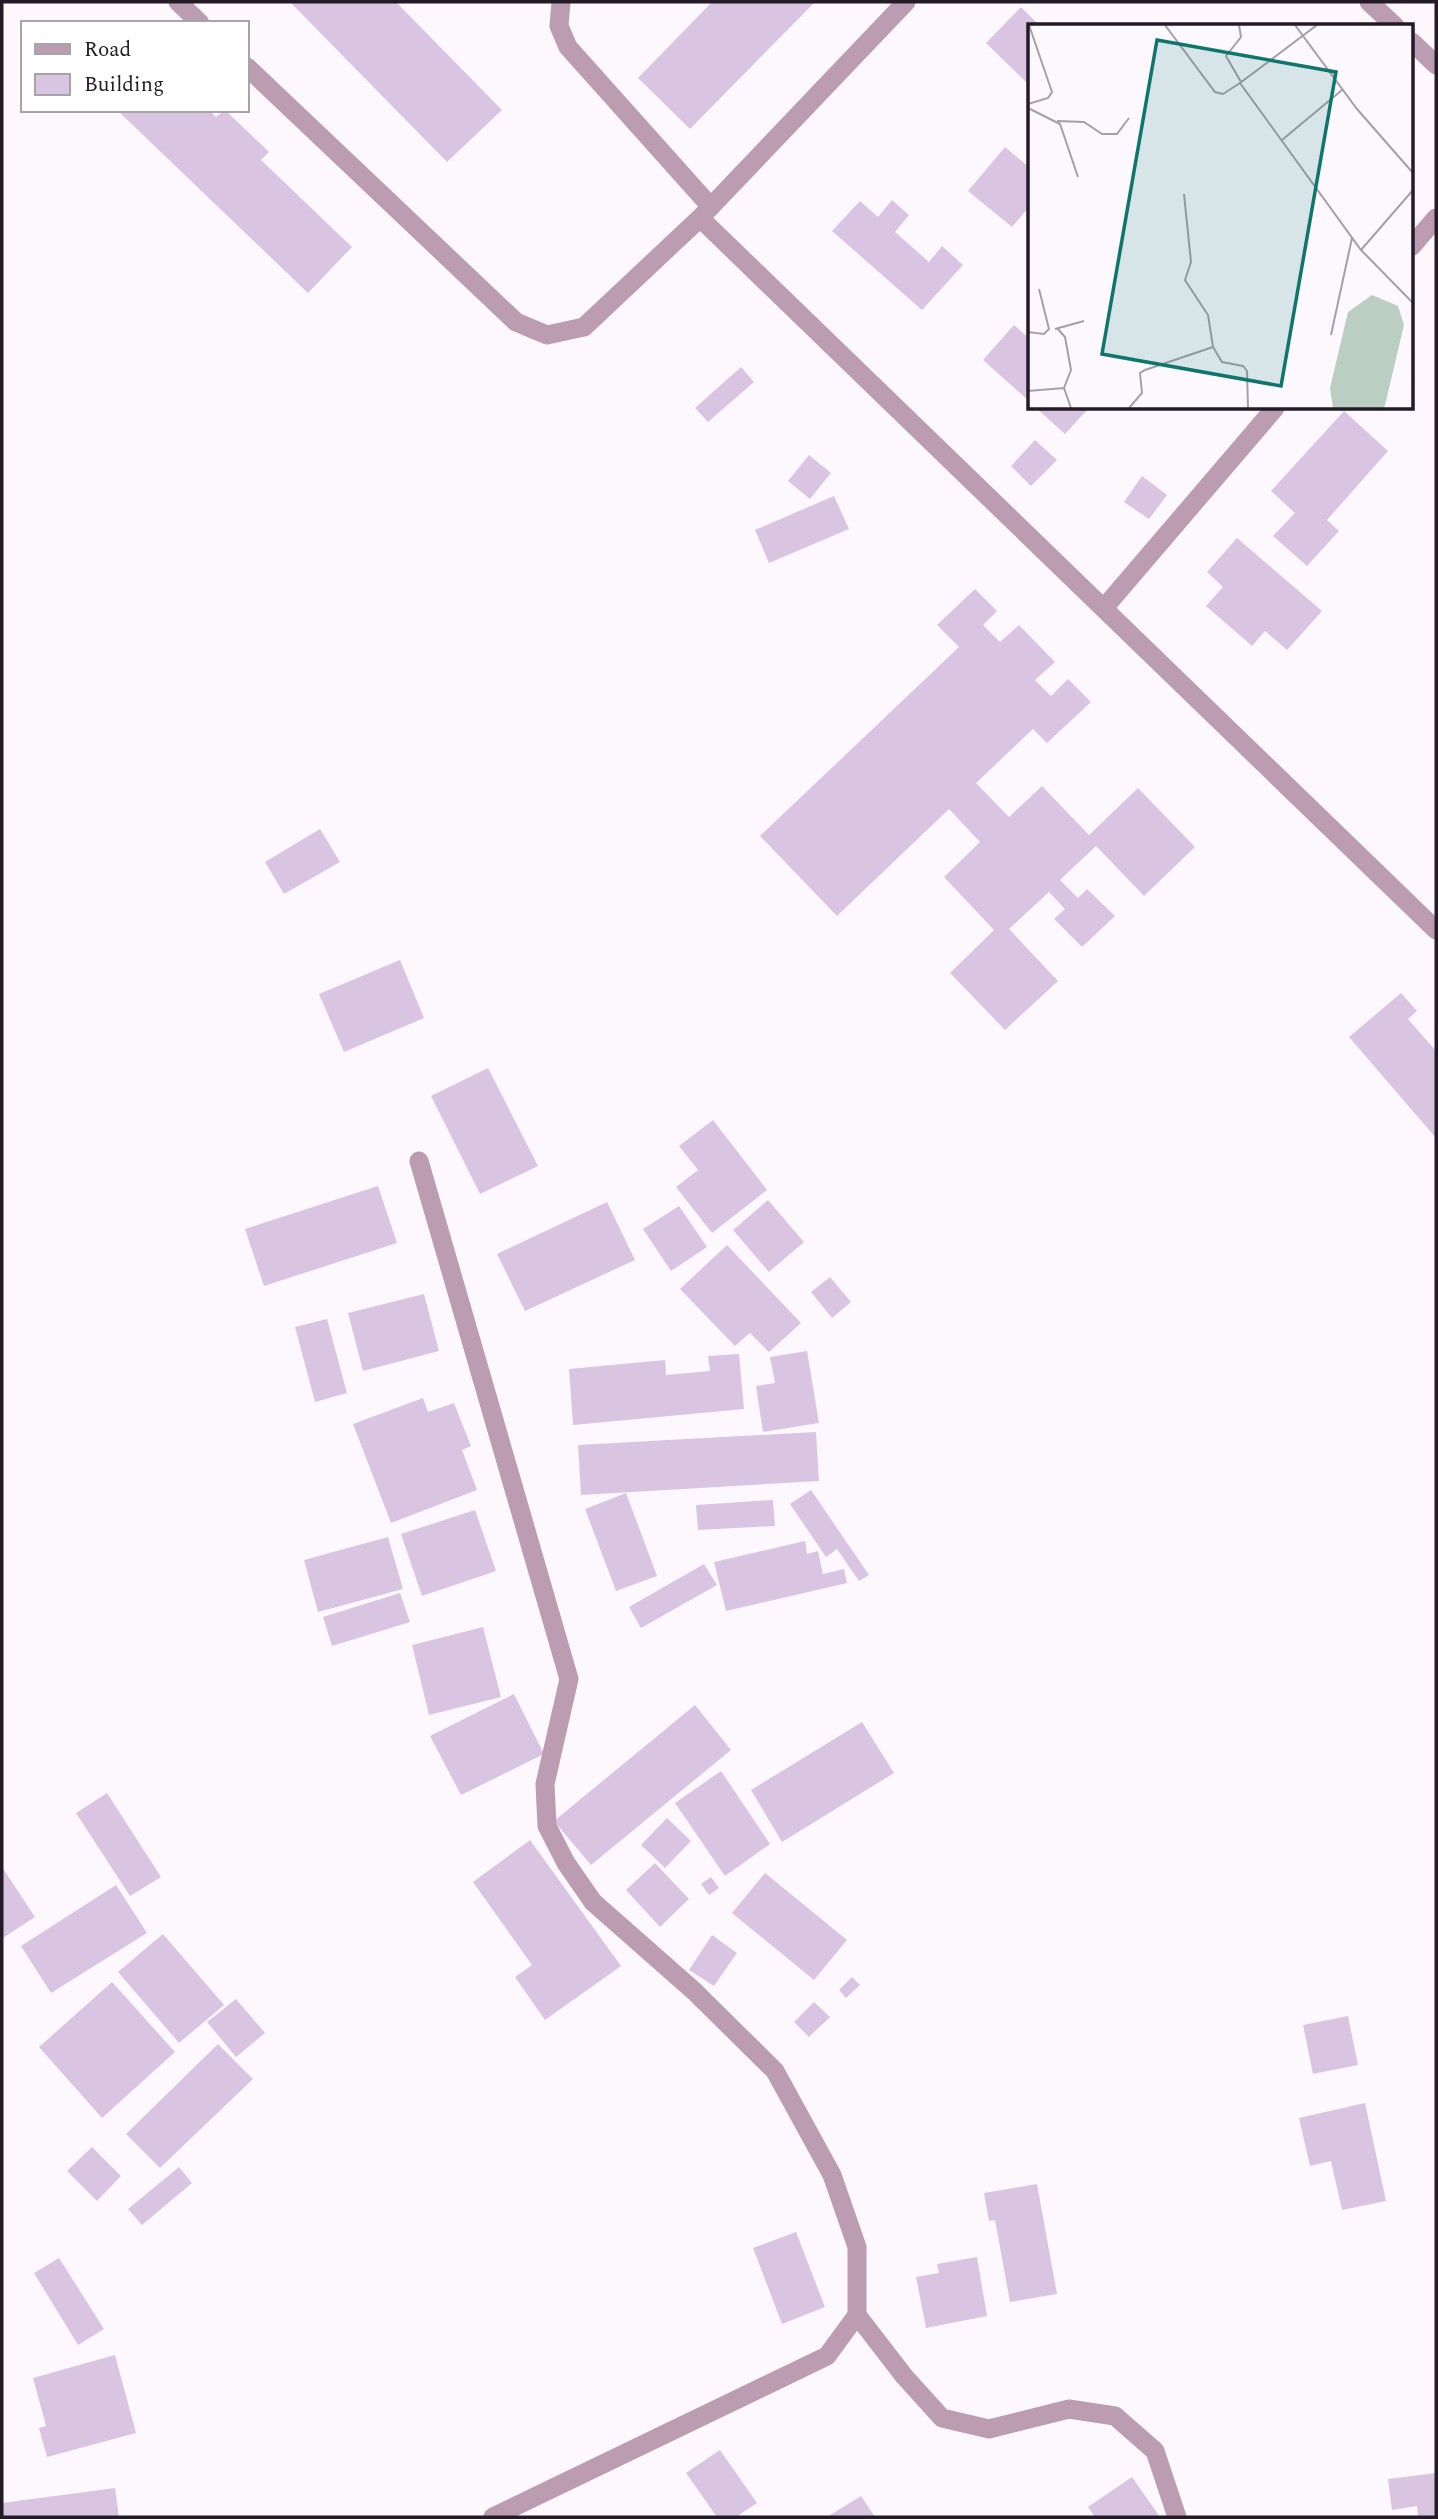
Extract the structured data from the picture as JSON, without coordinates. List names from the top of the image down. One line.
{"legend":["Road","Building"]}
